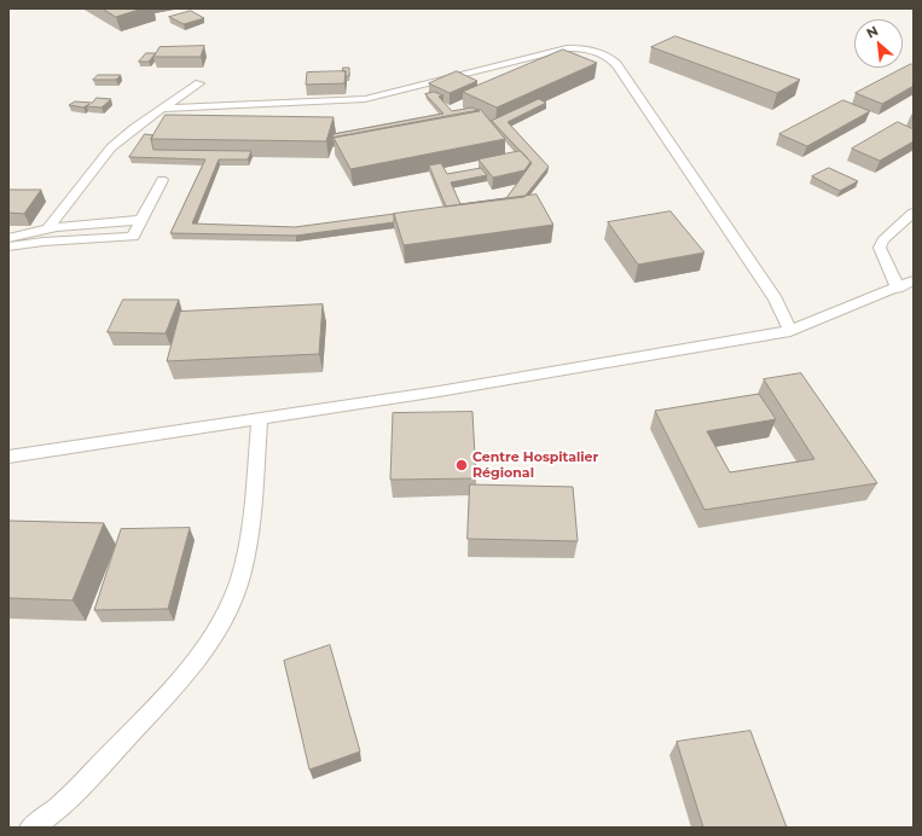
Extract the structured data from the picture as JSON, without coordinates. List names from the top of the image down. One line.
{"places":["Centre Hospitalier Régional"],"north":"top left"}
